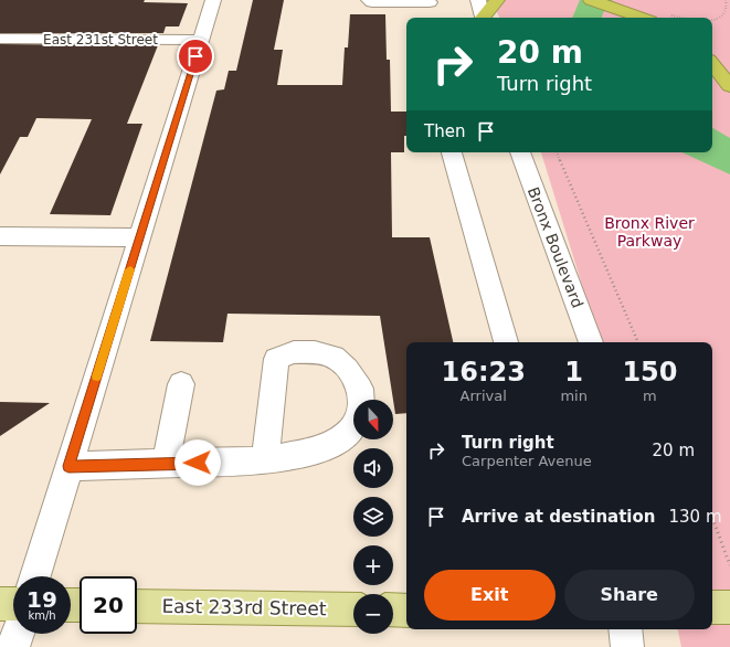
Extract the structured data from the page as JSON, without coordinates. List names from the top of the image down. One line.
{"streets":{"main road":["East 233rd Street"],"street":["East 231st Street","Bronx Boulevard"]},"parks":["Bronx River Parkway"],"north":"bottom","page":{"turn":["20 m","Turn right"],"then":"Then","eta":["16:23","Arrival","1","min","150","m"],"map_buttons":["+","−"],"list":[{"name":"Turn right","note":"Carpenter Avenue","value":"20 m"},{"name":"Arrive at destination","value":"130 m"}],"buttons":["Exit","Share"],"speed":"19 km/h","limit":"20"}}
